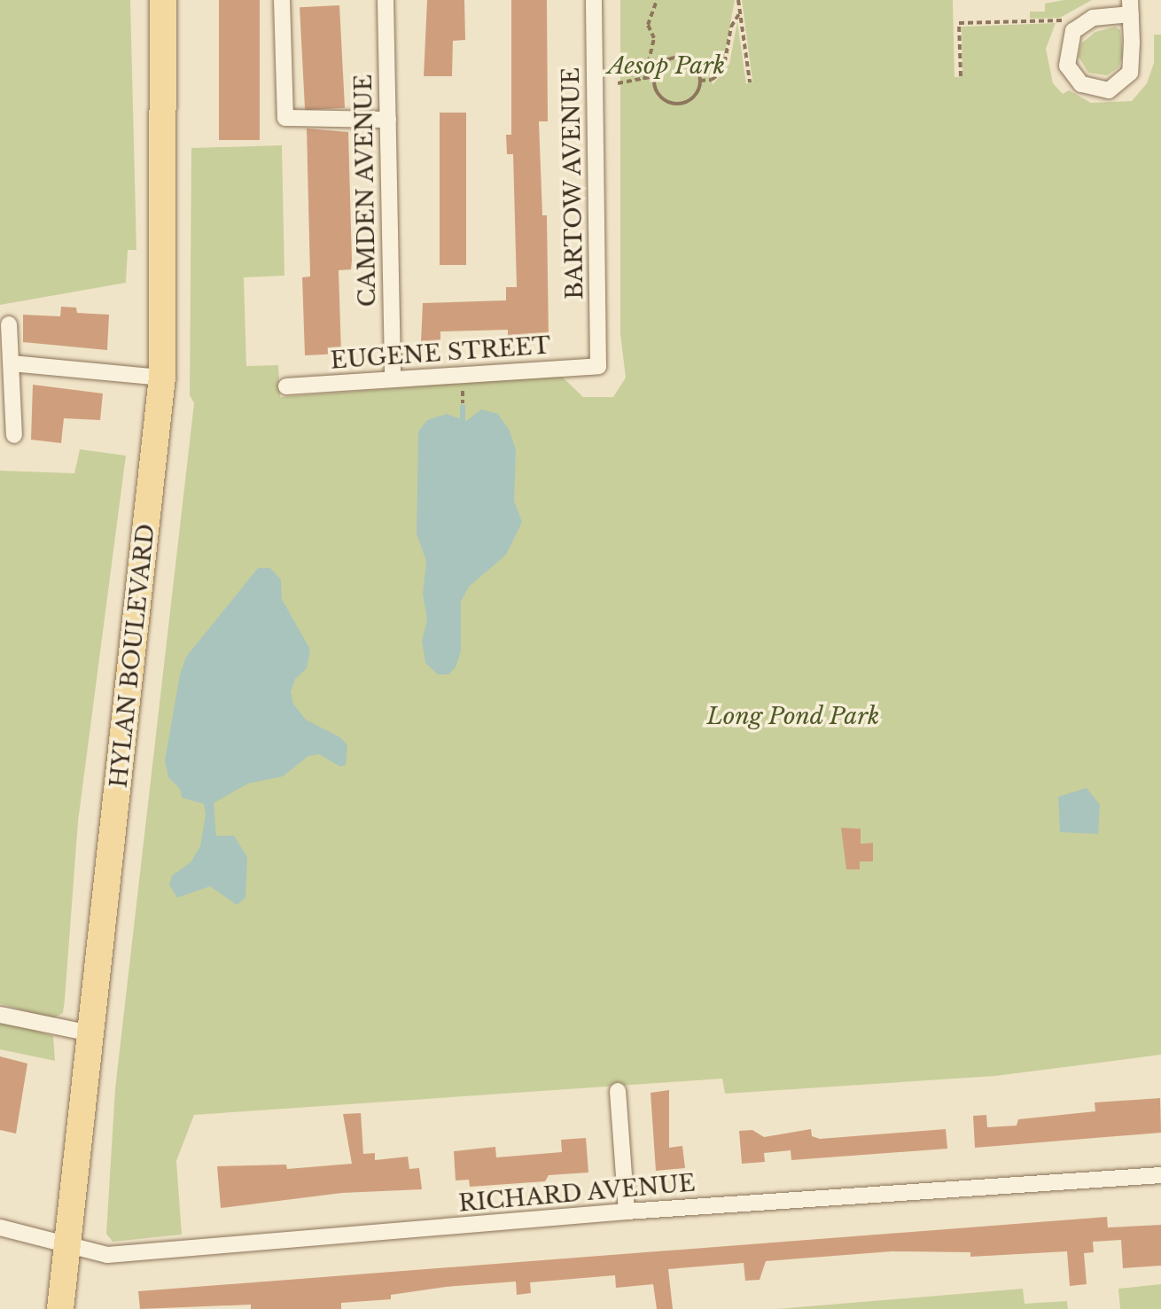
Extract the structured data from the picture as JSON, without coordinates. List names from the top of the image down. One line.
{"streets":{"main road":["HYLAN BOULEVARD"],"street":["BARTOW AVENUE","CAMDEN AVENUE","EUGENE STREET","RICHARD AVENUE"]},"crossings":[["BARTOW AVENUE","EUGENE STREET"],["CAMDEN AVENUE","EUGENE STREET"],["HYLAN BOULEVARD","RICHARD AVENUE"]],"parks":["Aesop Park","Long Pond Park"]}
